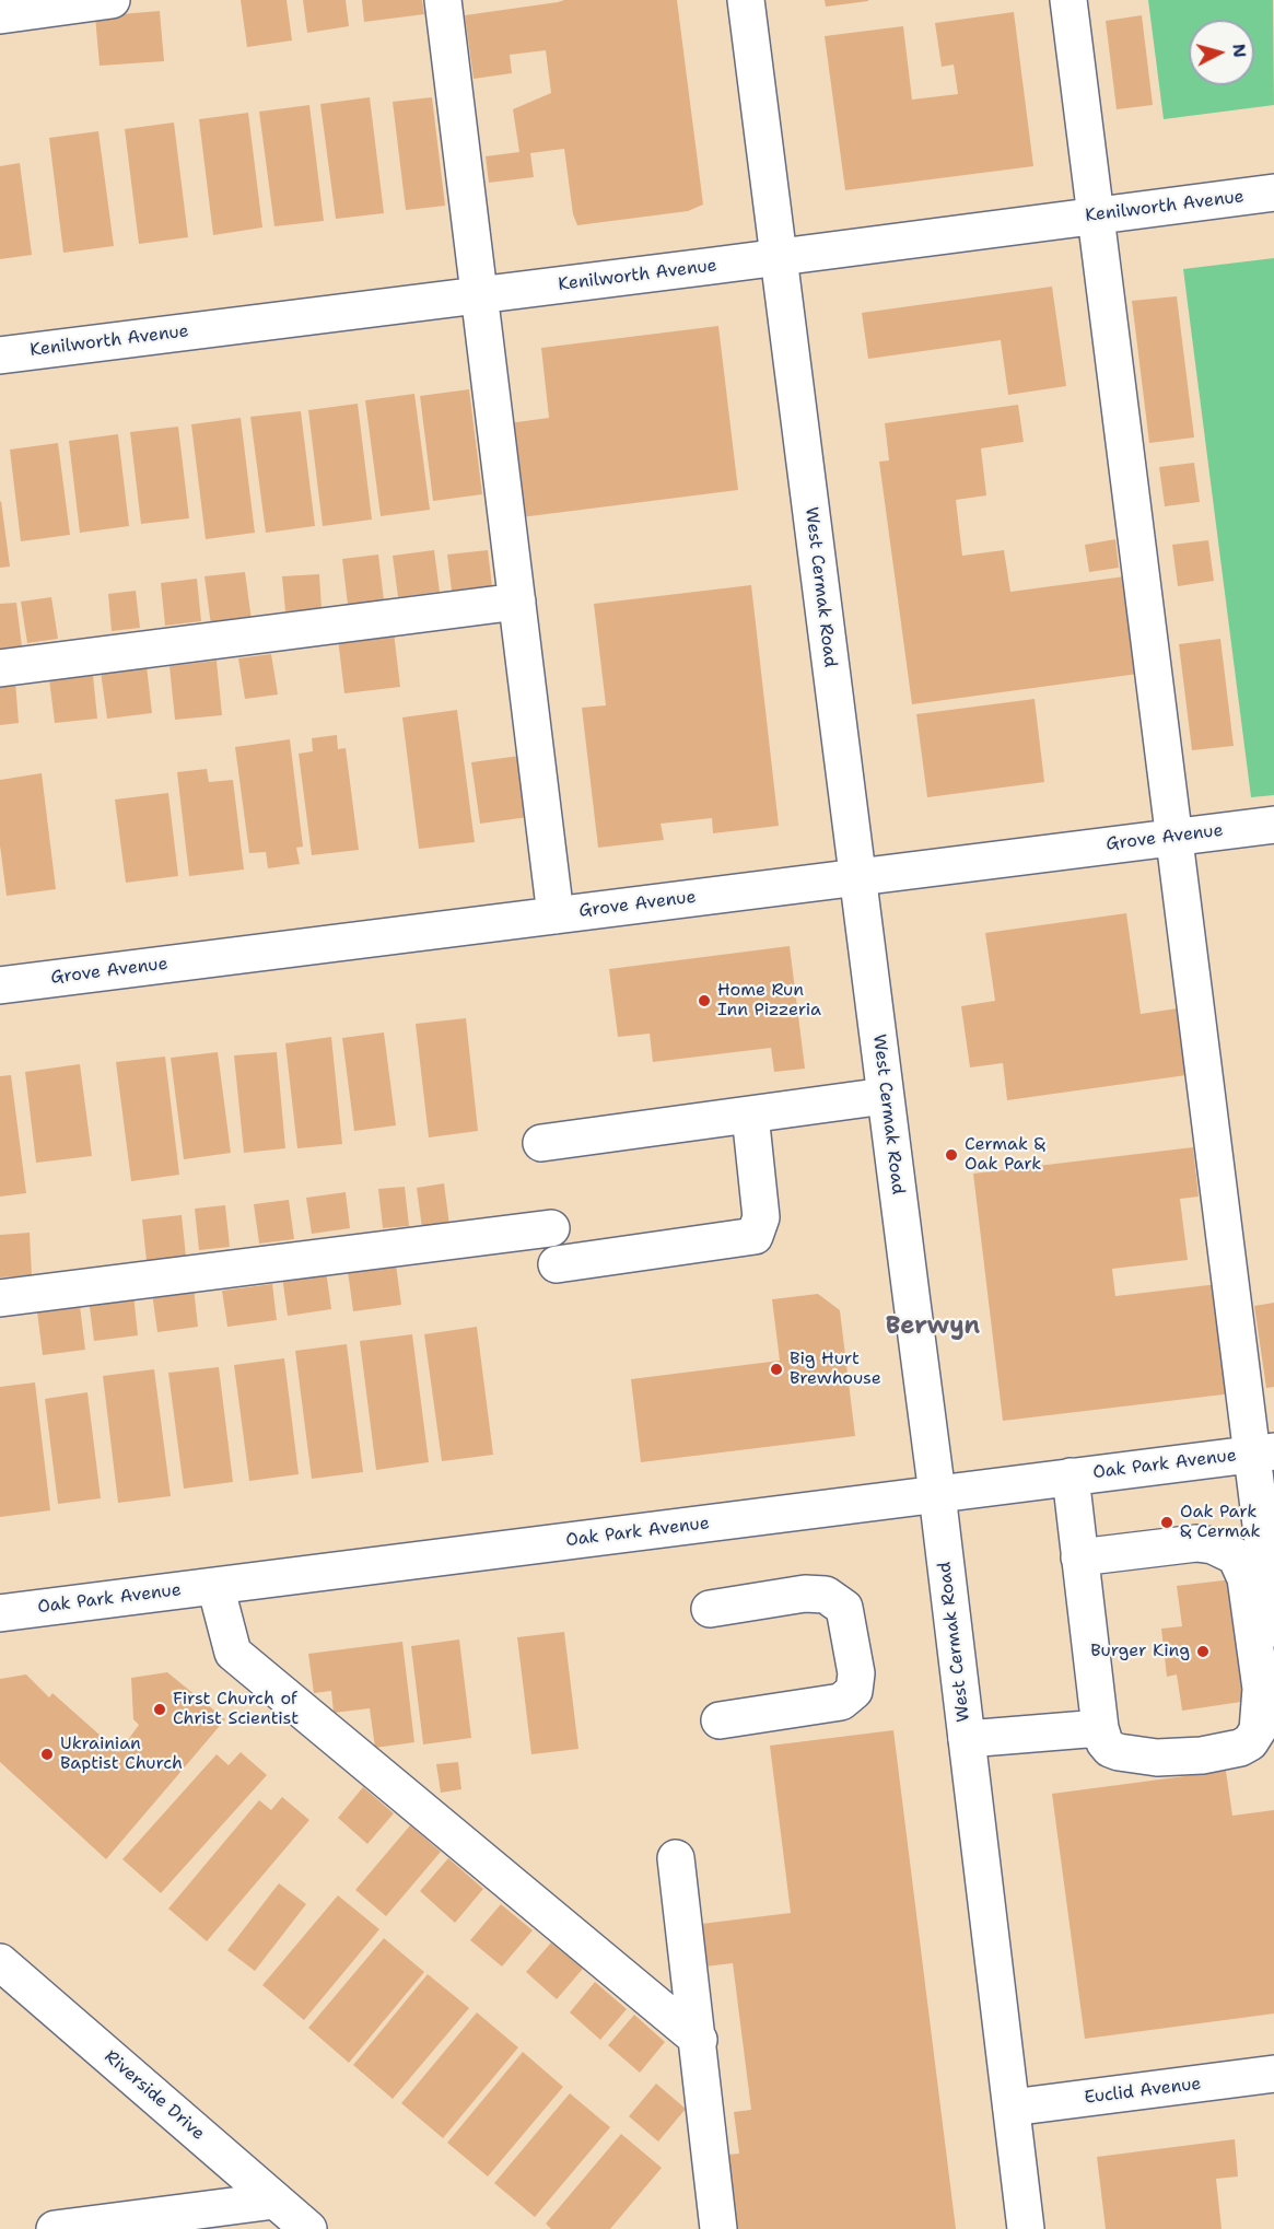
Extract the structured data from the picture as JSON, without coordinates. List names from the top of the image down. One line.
{"streets":{"street":["Kenilworth Avenue","West Cermak Road","Grove Avenue","Oak Park Avenue","Euclid Avenue","Riverside Drive"]},"crossings":[["Kenilworth Avenue","West Cermak Road"],["West Cermak Road","Grove Avenue"],["West Cermak Road","Oak Park Avenue"],["West Cermak Road","Euclid Avenue"]],"districts":["Berwyn"],"places":["Home Run Inn Pizzeria","Cermak & Oak Park","Big Hurt Brewhouse","Oak Park & Cermak","Burger King","First Church of Christ Scientist","Ukrainian Baptist Church"],"north":"right"}
